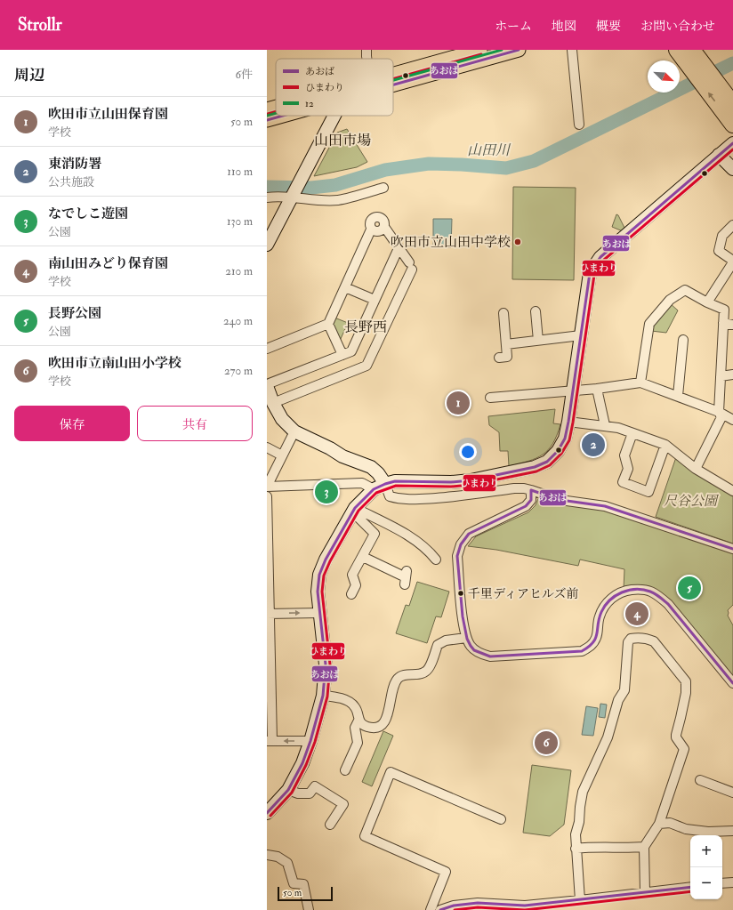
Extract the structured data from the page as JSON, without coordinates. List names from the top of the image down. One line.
{"districts":["山田市場","長野西"],"water":["山田川"],"parks":["尺谷公園"],"places":["吹田市立山田中学校","千里ディアヒルズ前"],"lines":["transit line あおば","transit line 12","transit line ひまわり"],"legend":["あおば","ひまわり","12"],"scale_bar":"50 m","north":"bottom right","page":{"header":"Strollr","nav":["ホーム","地図","概要","お問い合わせ"],"heading":["周辺","6件"],"list":[{"mark":"1","name":"吹田市立山田保育園","note":"学校","value":"50 m"},{"mark":"2","name":"東消防署","note":"公共施設","value":"110 m"},{"mark":"3","name":"なでしこ遊園","note":"公園","value":"130 m"},{"mark":"4","name":"南山田みどり保育園","note":"学校","value":"210 m"},{"mark":"5","name":"長野公園","note":"公園","value":"240 m"},{"mark":"6","name":"吹田市立南山田小学校","note":"学校","value":"270 m"}],"pins":["1","2","3","5","4","6"],"buttons":["保存","共有"],"map_buttons":["+","−"],"scale":"50 m"}}
